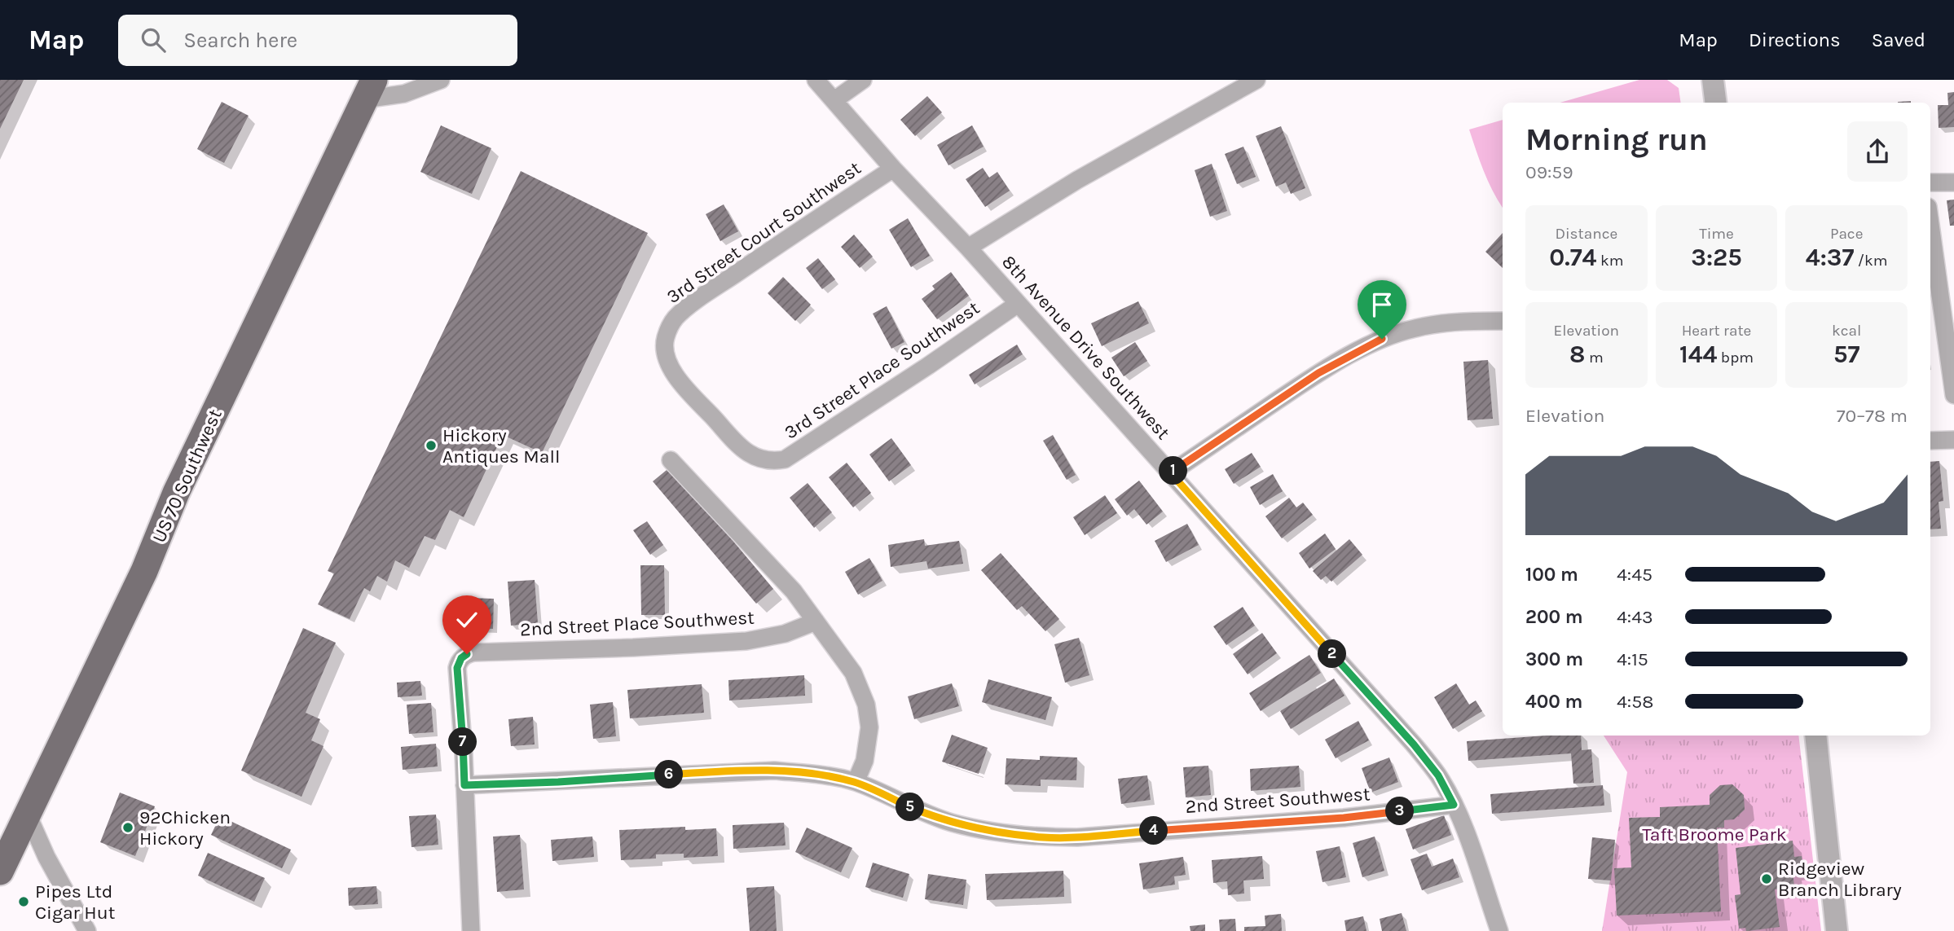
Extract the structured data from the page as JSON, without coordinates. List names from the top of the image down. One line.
{"streets":{"main road":["US 70 Southwest"],"street":["3rd Street Court Southwest","8th Avenue Drive Southwest","3rd Street Place Southwest","2nd Street Place Southwest","2nd Street Southwest"]},"crossings":[["3rd Street Court Southwest","8th Avenue Drive Southwest"],["3rd Street Court Southwest","3rd Street Place Southwest"],["8th Avenue Drive Southwest","3rd Street Place Southwest"],["8th Avenue Drive Southwest","2nd Street Southwest"],["2nd Street Place Southwest","2nd Street Southwest"]],"parks":["Taft Broome Park"],"places":["Hickory Antiques Mall","92Chicken Hickory","Ridgeview Branch Library","Pipes Ltd Cigar Hut"],"page":{"header":"Map","search":"Search here","nav":["Map","Directions","Saved"],"heading":["Morning run","09:59"],"stats":[["Distance","0.74 km"],["Time","3:25"],["Pace","4:37 /km"],["Elevation","8 m"],["Heart rate","144 bpm"],["kcal","57"]],"chart":["Elevation","70–78 m"],"pins":["1","2","7","6","5","3","4"],"list":[{"name":"100 m","note":"4:45"},{"name":"200 m","note":"4:43"},{"name":"300 m","note":"4:15"},{"name":"400 m","note":"4:58"}]}}
